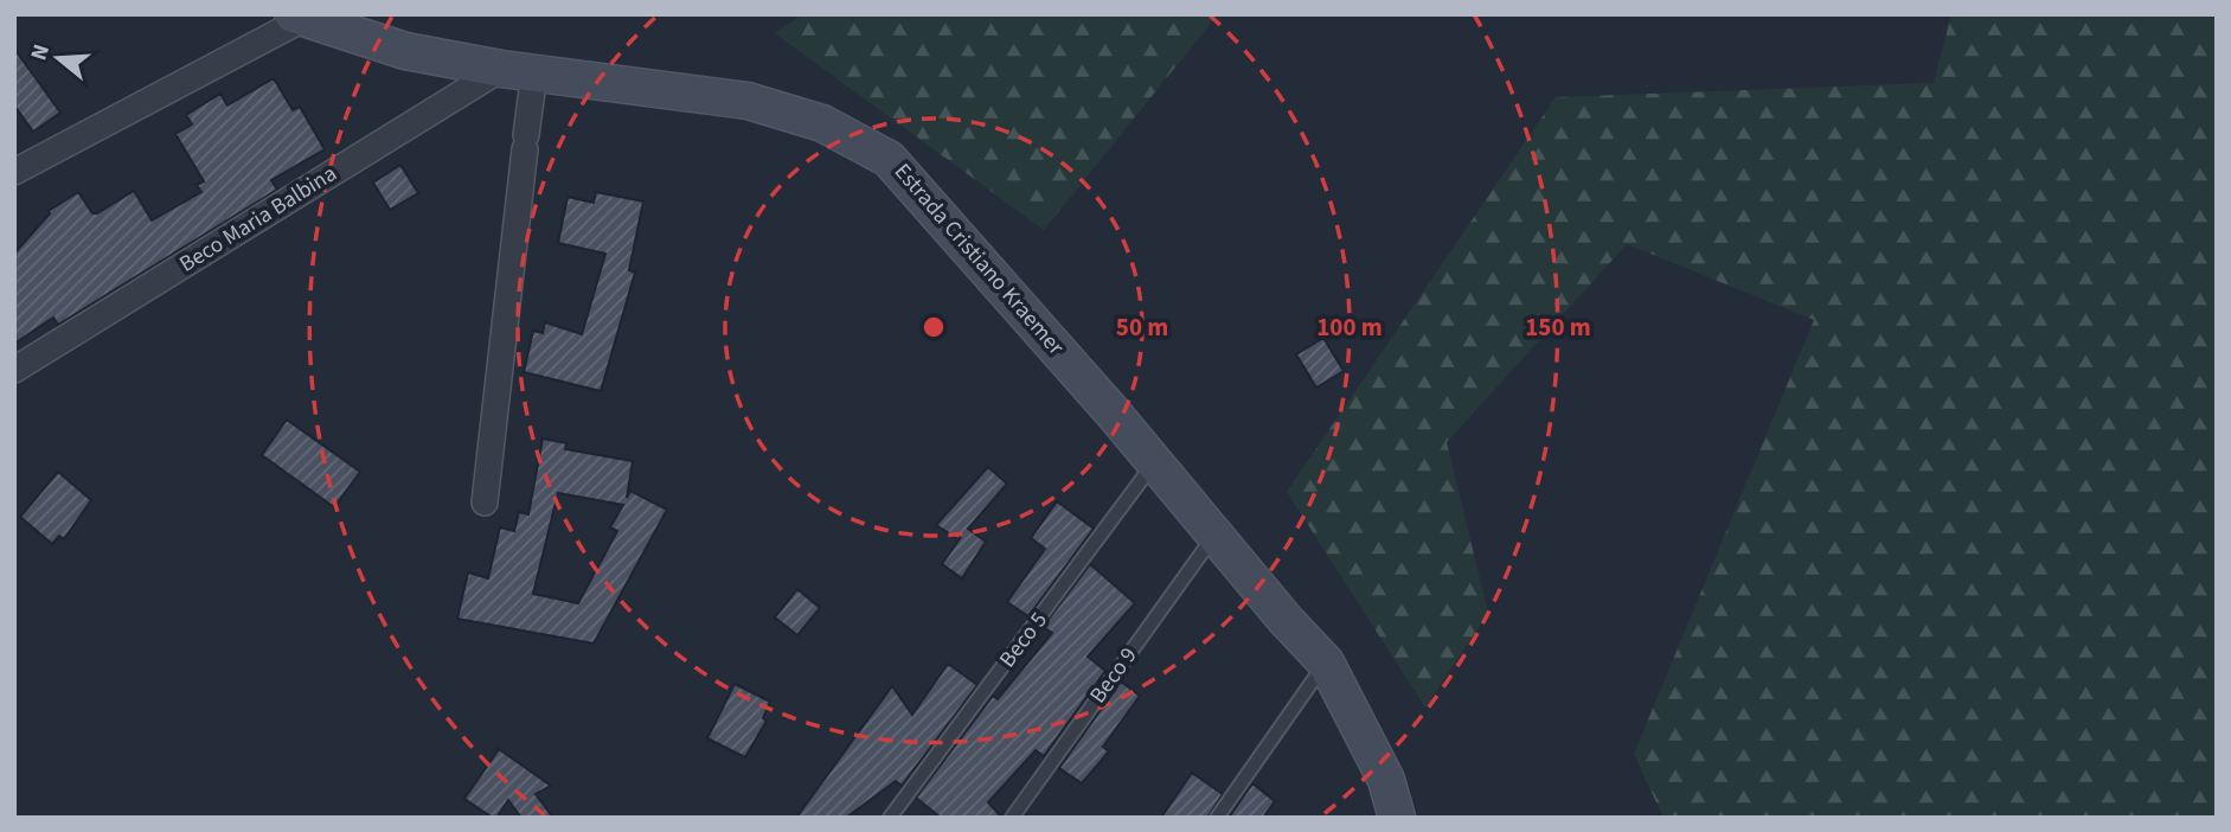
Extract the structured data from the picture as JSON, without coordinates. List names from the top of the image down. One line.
{"streets":{"main road":["Estrada Cristiano Kraemer"],"street":["Beco Maria Balbina"],"lane":["Beco 5","Beco 9"]},"crossings":[["Beco Maria Balbina","Estrada Cristiano Kraemer"],["Estrada Cristiano Kraemer","Beco 5"],["Estrada Cristiano Kraemer","Beco 9"]],"north":"left","rings":["50 m","100 m","150 m"]}
